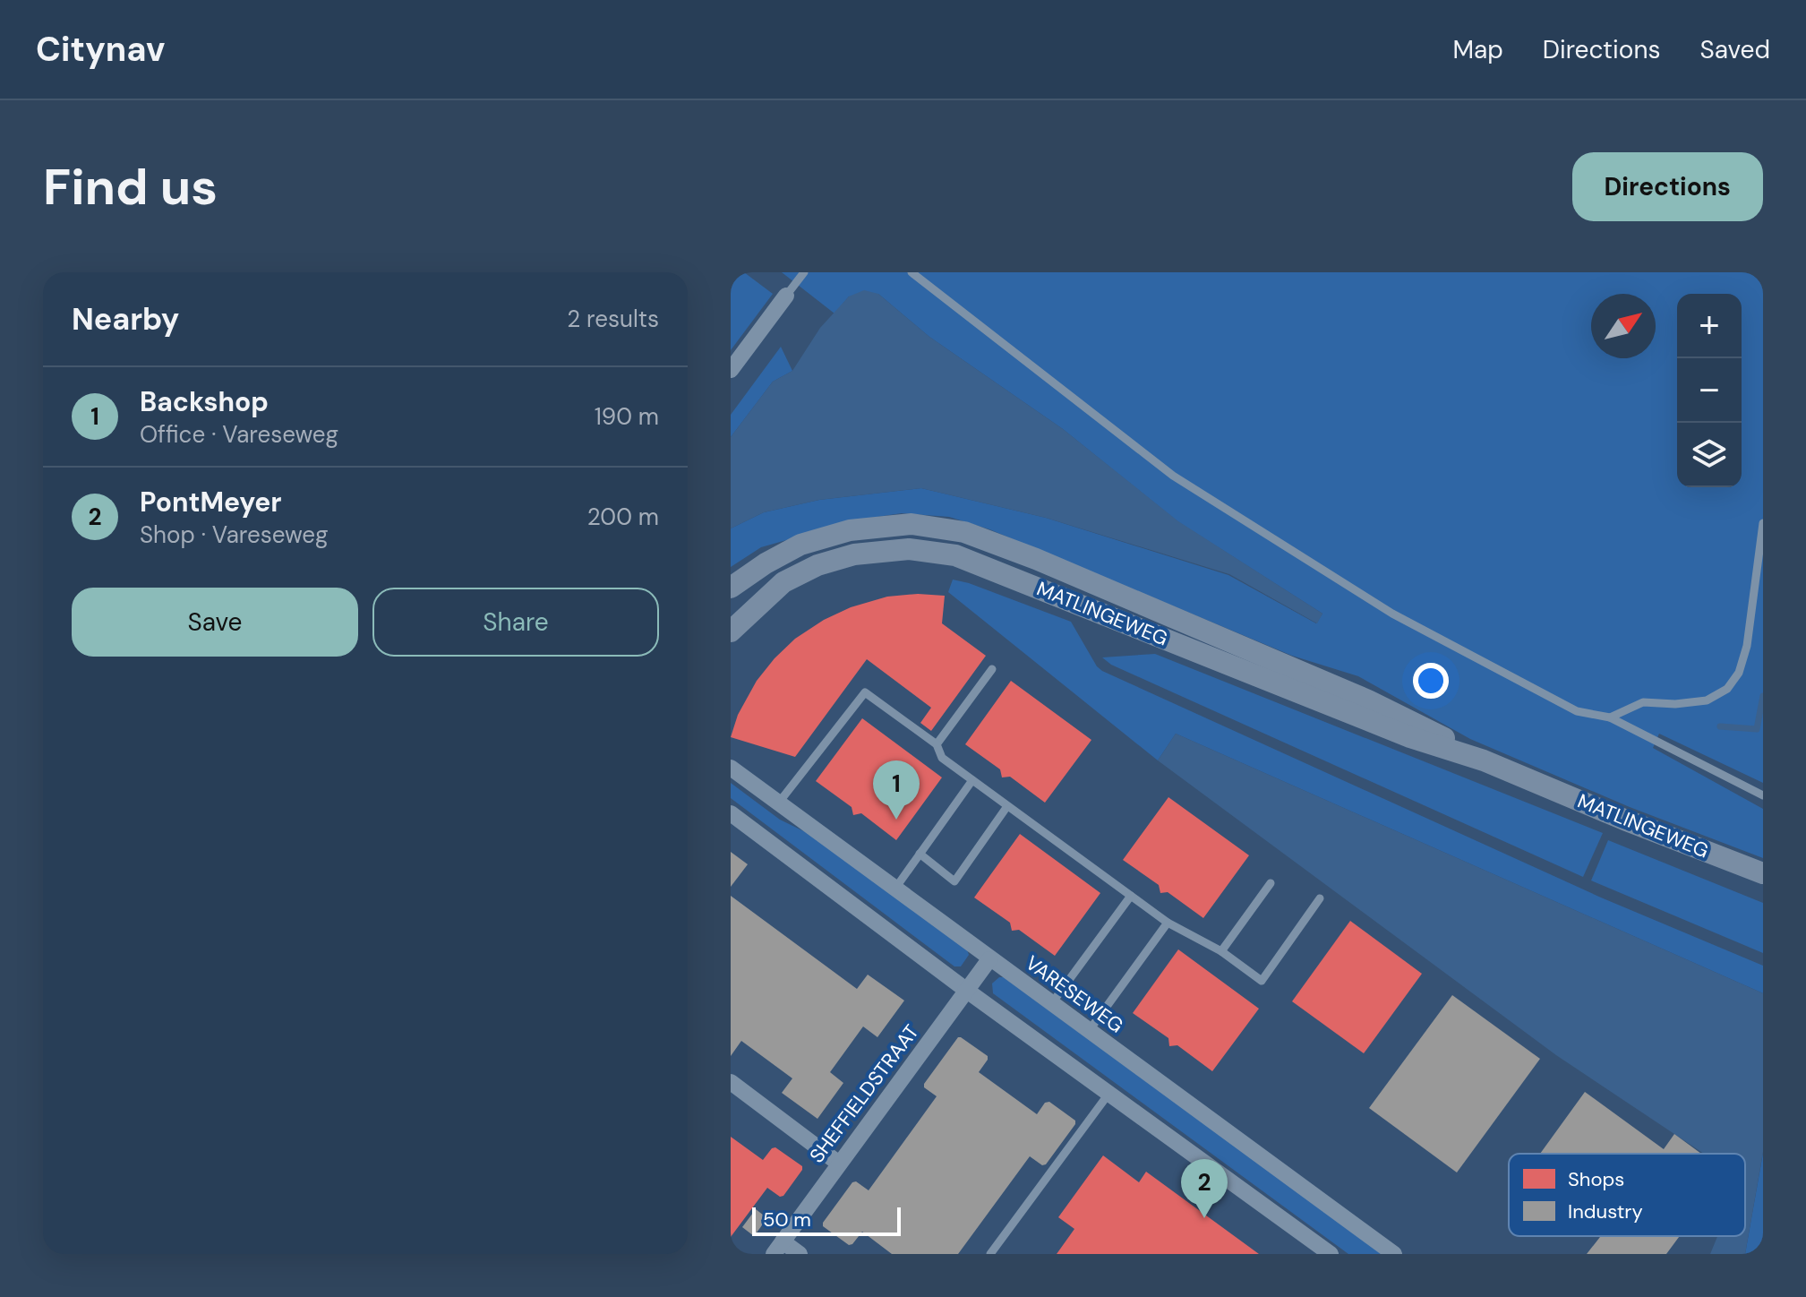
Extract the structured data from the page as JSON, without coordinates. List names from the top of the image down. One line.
{"streets":{"main road":["MATLINGEWEG"],"street":["VARESEWEG","SHEFFIELDSTRAAT"]},"crossings":[["VARESEWEG","SHEFFIELDSTRAAT"]],"legend":["Shops","Industry"],"scale_bar":"50 m","north":"top right","page":{"header":"Citynav","nav":["Map","Directions","Saved"],"buttons":["Directions",["Save","Share"]],"title":"Find us","heading":["Nearby","2 results"],"map_buttons":["+","−"],"list":[{"mark":"1","name":"Backshop","note":"Office · Vareseweg","value":"190 m"},{"mark":"2","name":"PontMeyer","note":"Shop · Vareseweg","value":"200 m"}],"pins":["1","2"],"scale":"50 m"}}
